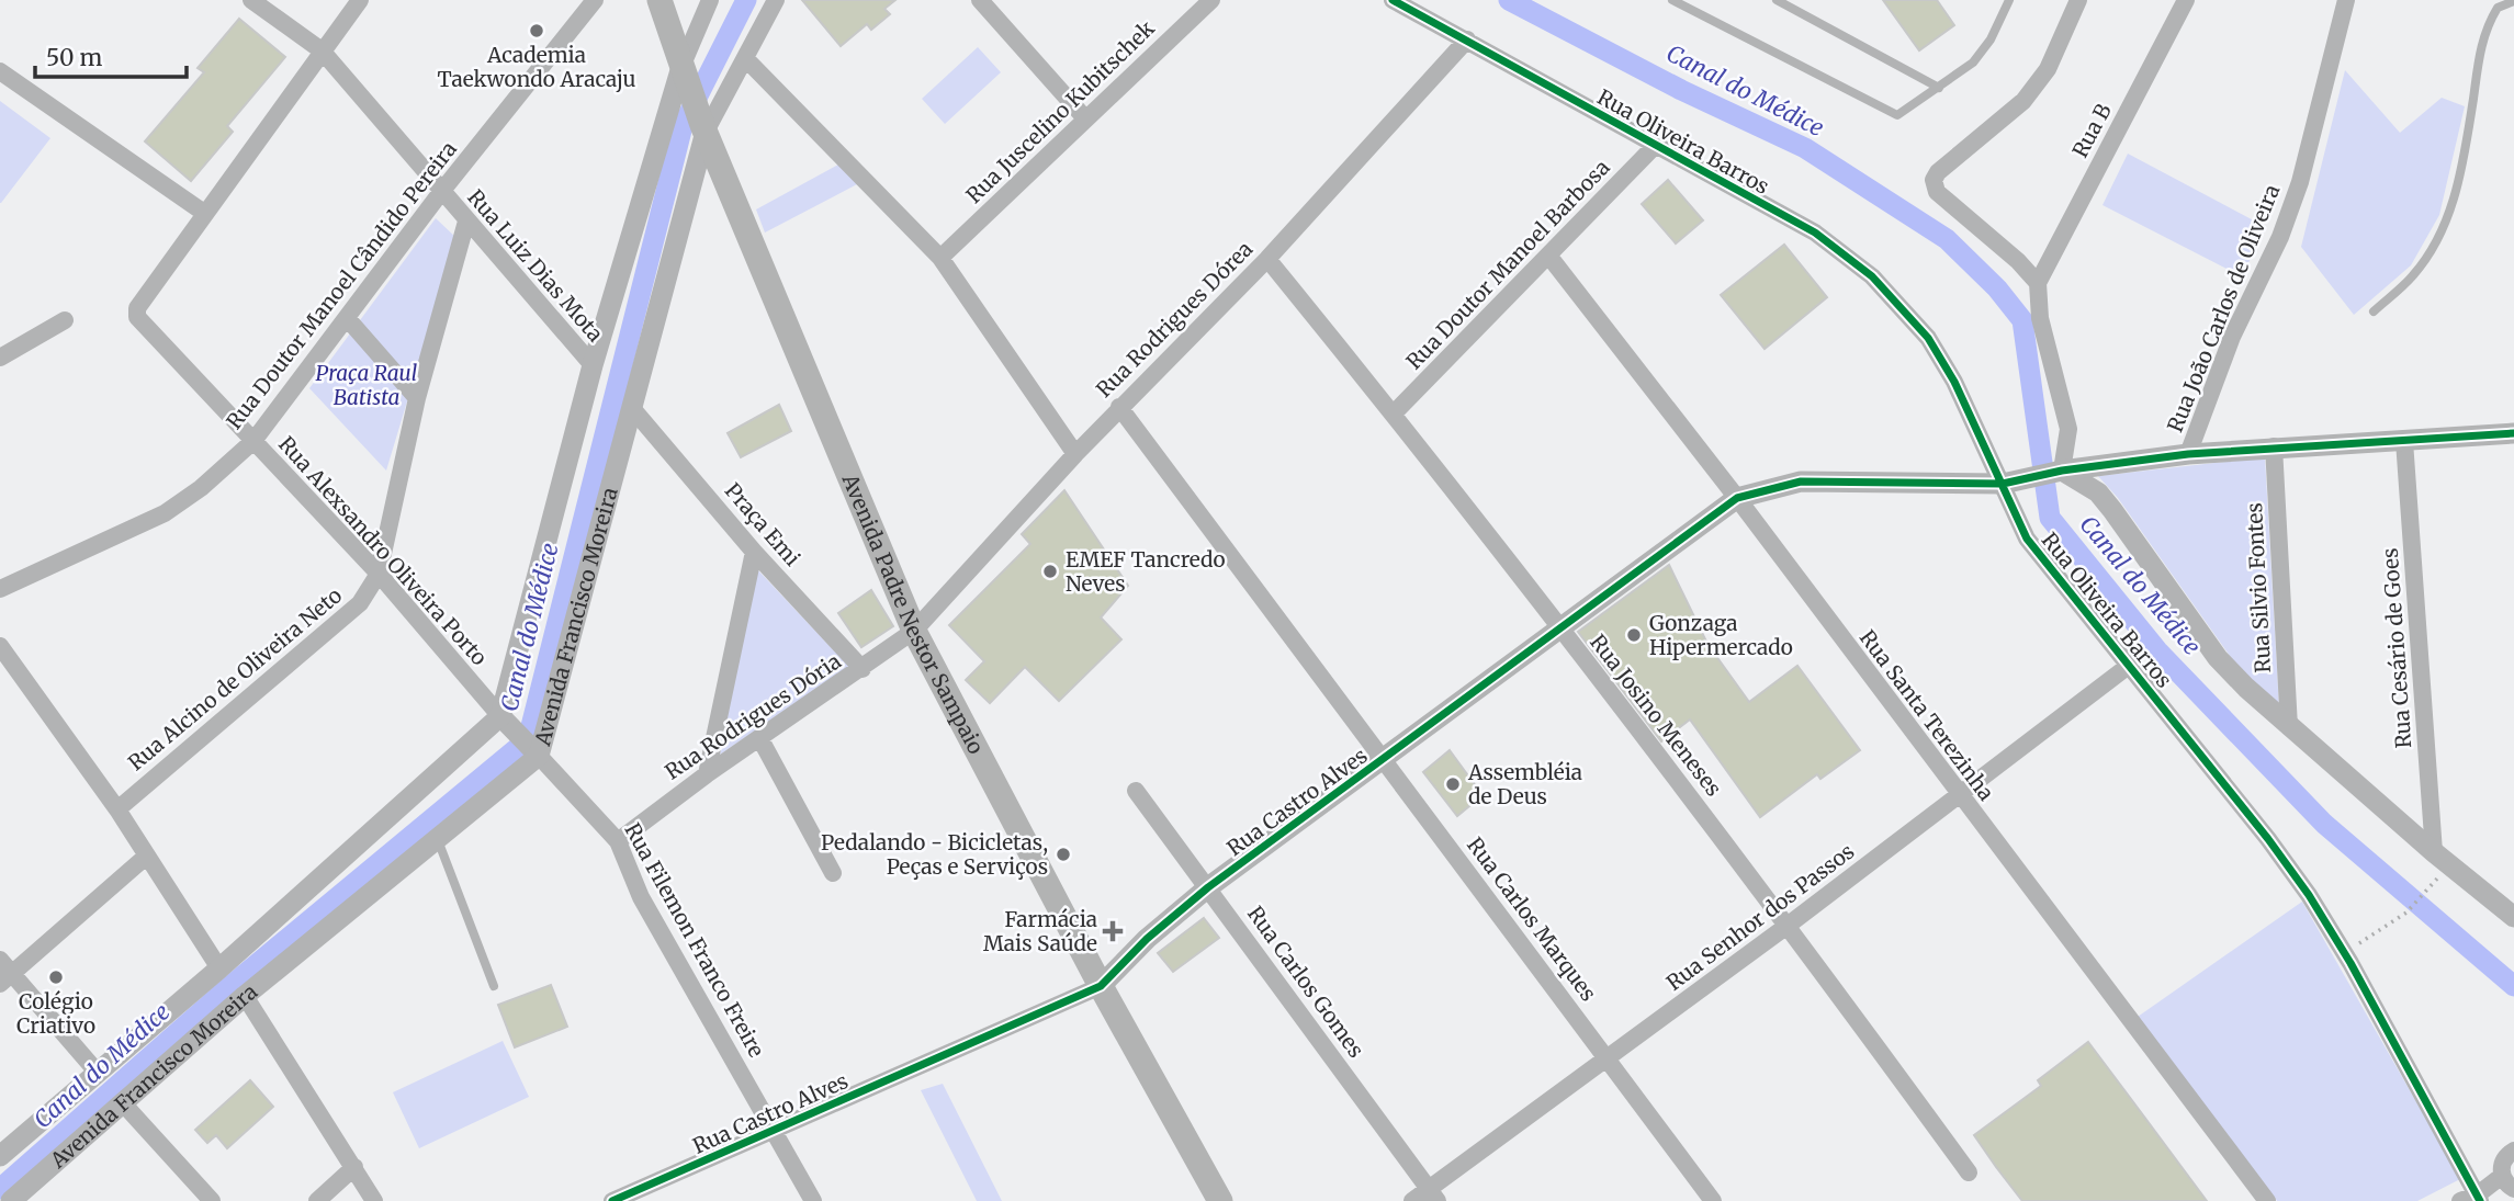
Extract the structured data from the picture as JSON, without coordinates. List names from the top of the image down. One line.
{"streets":{"main road":["Avenida Padre Nestor Sampaio"],"street":["Rua Juscelino Kubitschek","Rua B","Rua Oliveira Barros","Rua Doutor Manoel Barbosa","Rua Luiz Dias Mota","Rua Doutor Manoel Cândido Pereira","Rua João Carlos de Oliveira","Rua Rodrigues Dórea","Praça Emi","Rua Alexsandro Oliveira Porto","Rua Silvio Fontes","Avenida Francisco Moreira","Rua Cesário de Goes","Rua Alcino de Oliveira Neto","Rua Josino Meneses","Rua Santa Terezinha","Rua Rodrigues Dória","Rua Castro Alves","Rua Senhor dos Passos","Rua Carlos Marques","Rua Filemon Franco Freire","Rua Carlos Gomes"]},"crossings":[["Rua Oliveira Barros","Rua Doutor Manoel Barbosa"],["Rua Oliveira Barros","Rua Rodrigues Dórea"],["Rua Oliveira Barros","Rua Castro Alves"],["Rua Oliveira Barros","Rua Senhor dos Passos"],["Rua Doutor Manoel Barbosa","Rua Josino Meneses"],["Rua Doutor Manoel Barbosa","Rua Santa Terezinha"],["Rua Luiz Dias Mota","Rua Doutor Manoel Cândido Pereira"],["Rua Luiz Dias Mota","Rua Alcino de Oliveira Neto"],["Rua Doutor Manoel Cândido Pereira","Rua Alexsandro Oliveira Porto"],["Rua João Carlos de Oliveira","Rua Castro Alves"],["Rua Rodrigues Dórea","Avenida Padre Nestor Sampaio"],["Rua Rodrigues Dórea","Rua Josino Meneses"],["Rua Rodrigues Dórea","Rua Rodrigues Dória"],["Rua Rodrigues Dórea","Rua Carlos Marques"],["Praça Emi","Avenida Francisco Moreira"],["Praça Emi","Rua Rodrigues Dória"],["Rua Alexsandro Oliveira Porto","Avenida Francisco Moreira"],["Rua Alexsandro Oliveira Porto","Rua Alcino de Oliveira Neto"],["Rua Silvio Fontes","Rua Castro Alves"],["Avenida Padre Nestor Sampaio","Avenida Francisco Moreira"],["Avenida Padre Nestor Sampaio","Rua Rodrigues Dória"],["Avenida Padre Nestor Sampaio","Rua Castro Alves"],["Avenida Francisco Moreira","Rua Filemon Franco Freire"],["Rua Cesário de Goes","Rua Castro Alves"],["Rua Josino Meneses","Rua Castro Alves"],["Rua Josino Meneses","Rua Senhor dos Passos"],["Rua Santa Terezinha","Rua Castro Alves"],["Rua Santa Terezinha","Rua Senhor dos Passos"],["Rua Rodrigues Dória","Rua Filemon Franco Freire"],["Rua Castro Alves","Rua Carlos Marques"],["Rua Castro Alves","Rua Filemon Franco Freire"],["Rua Castro Alves","Rua Carlos Gomes"],["Rua Senhor dos Passos","Rua Carlos Marques"],["Rua Senhor dos Passos","Rua Carlos Gomes"]],"water":["Canal do Médice"],"parks":["Praça Raul Batista"],"places":{"other":["Academia Taekwondo Aracaju","EMEF Tancredo Neves","Gonzaga Hipermercado","Assembléia de Deus","Pedalando - Bicicletas, Peças e Serviços","Colégio Criativo"],"health":["Farmácia Mais Saúde"]},"scale_bar":"50 m"}
